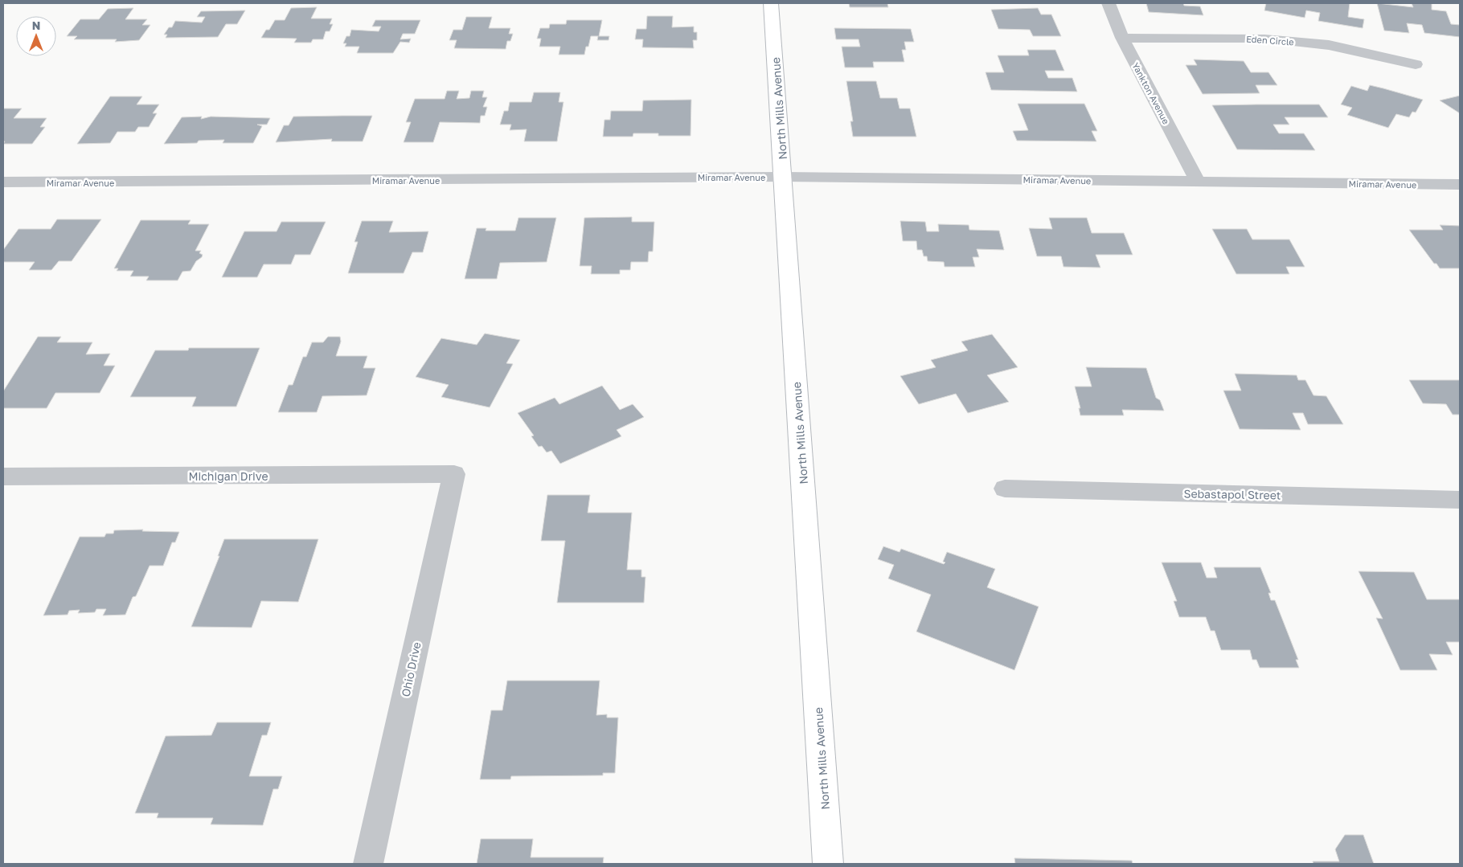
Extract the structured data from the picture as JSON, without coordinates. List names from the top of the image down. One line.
{"streets":{"main road":["North Mills Avenue"],"street":["Eden Circle","Yankton Avenue","Miramar Avenue","Michigan Drive","Sebastapol Street","Ohio Drive"]},"crossings":[["Eden Circle","Yankton Avenue"],["Yankton Avenue","Miramar Avenue"],["North Mills Avenue","Miramar Avenue"],["Michigan Drive","Ohio Drive"]],"north":"top"}
